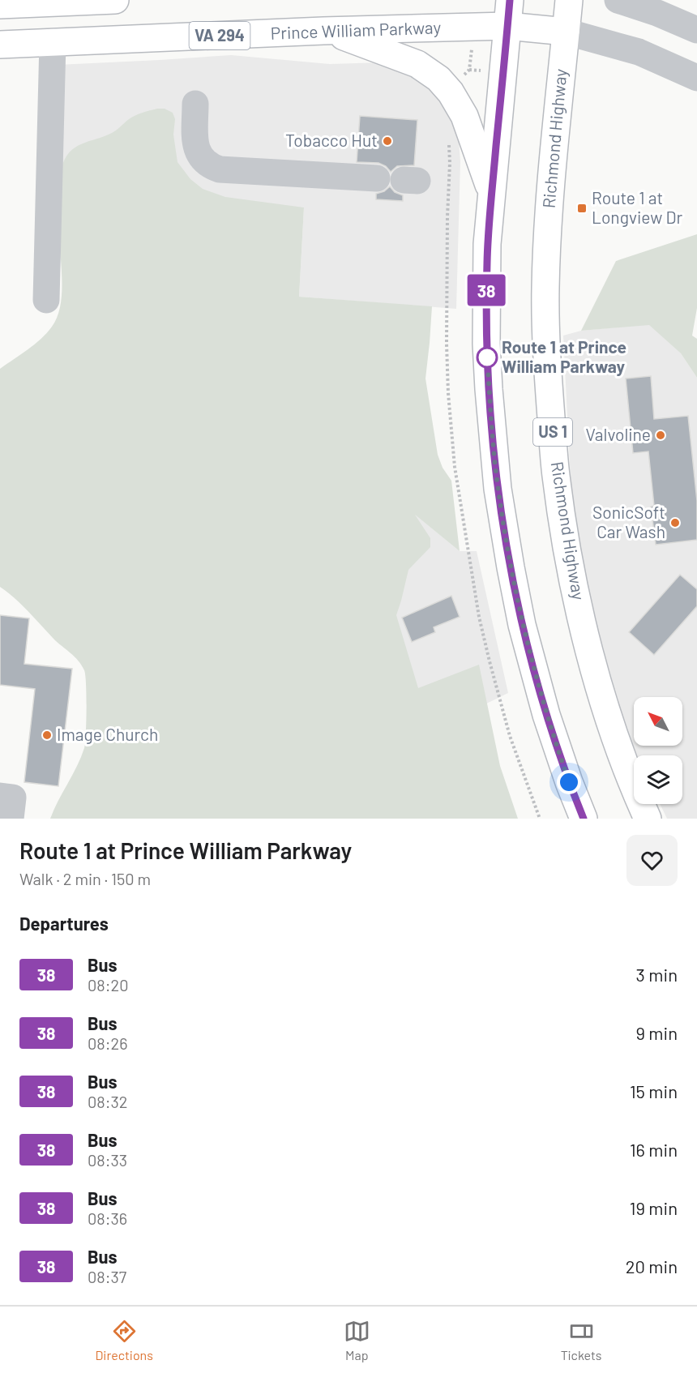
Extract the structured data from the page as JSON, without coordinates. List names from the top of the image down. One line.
{"streets":{"main road":["Prince William Parkway","VA 294","Richmond Highway","US 1"]},"crossings":[["Prince William Parkway","Richmond Highway"]],"places":{"other":["Tobacco Hut","Route 1 at Prince William Parkway","Valvoline","SonicSoft Car Wash","Image Church"],"transit":["Route 1 at Longview Dr"]},"lines":["bus line 38"],"north":"top left","page":{"on_map":"38","heading":[["Route 1 at Prince William Parkway","Walk · 2 min · 150 m"],"Departures"],"list":[{"mark":"38","name":"Bus","note":"08:20","value":"3 min"},{"mark":"38","name":"Bus","note":"08:26","value":"9 min"},{"mark":"38","name":"Bus","note":"08:32","value":"15 min"},{"mark":"38","name":"Bus","note":"08:33","value":"16 min"},{"mark":"38","name":"Bus","note":"08:36","value":"19 min"},{"mark":"38","name":"Bus","note":"08:37","value":"20 min"}],"tabs":["Directions","Map","Tickets"]}}
